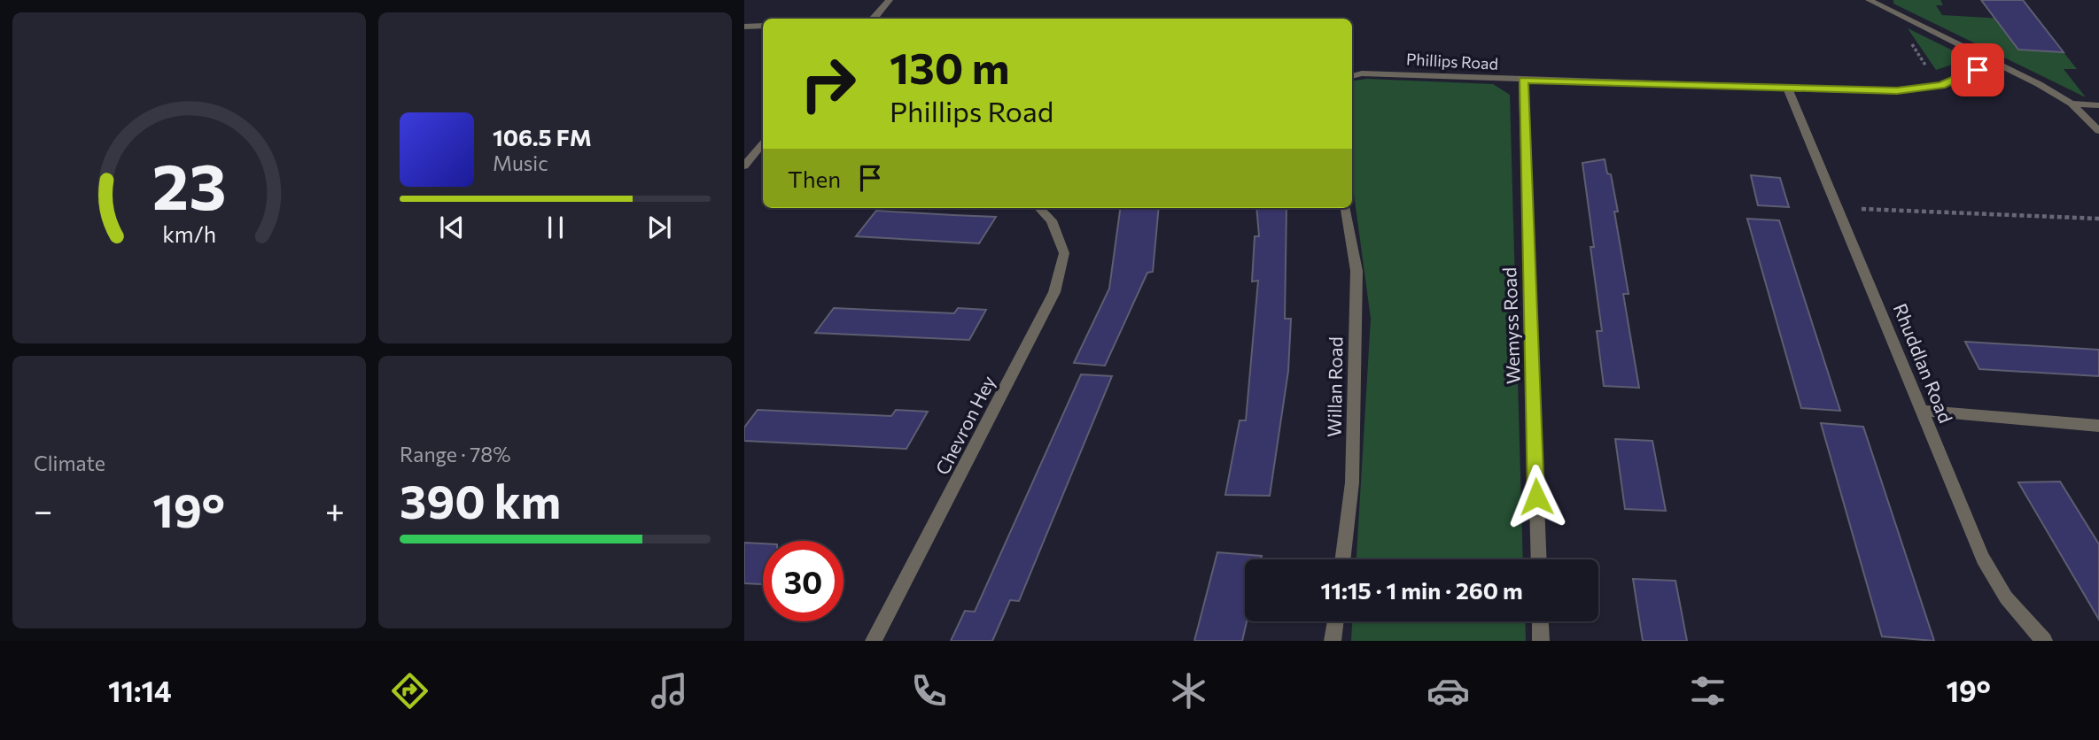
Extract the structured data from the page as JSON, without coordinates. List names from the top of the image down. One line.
{"streets":{"street":["Phillips Road","Wemyss Road","Rhuddlan Road","Willan Road","Chevron Hey"]},"crossings":[["Phillips Road","Wemyss Road"],["Phillips Road","Rhuddlan Road"]],"page":{"turn":["130 m","Phillips Road"],"song":["106.5 FM","Music"],"then":"Then","tile":["Climate",["Range · 78%","390 km"]],"heat":["−","19°","+"],"limit":"30","trip":"11:15 · 1 min · 260 m","tabs":["11:14","19°"],"gauge":["23","km/h"]}}
